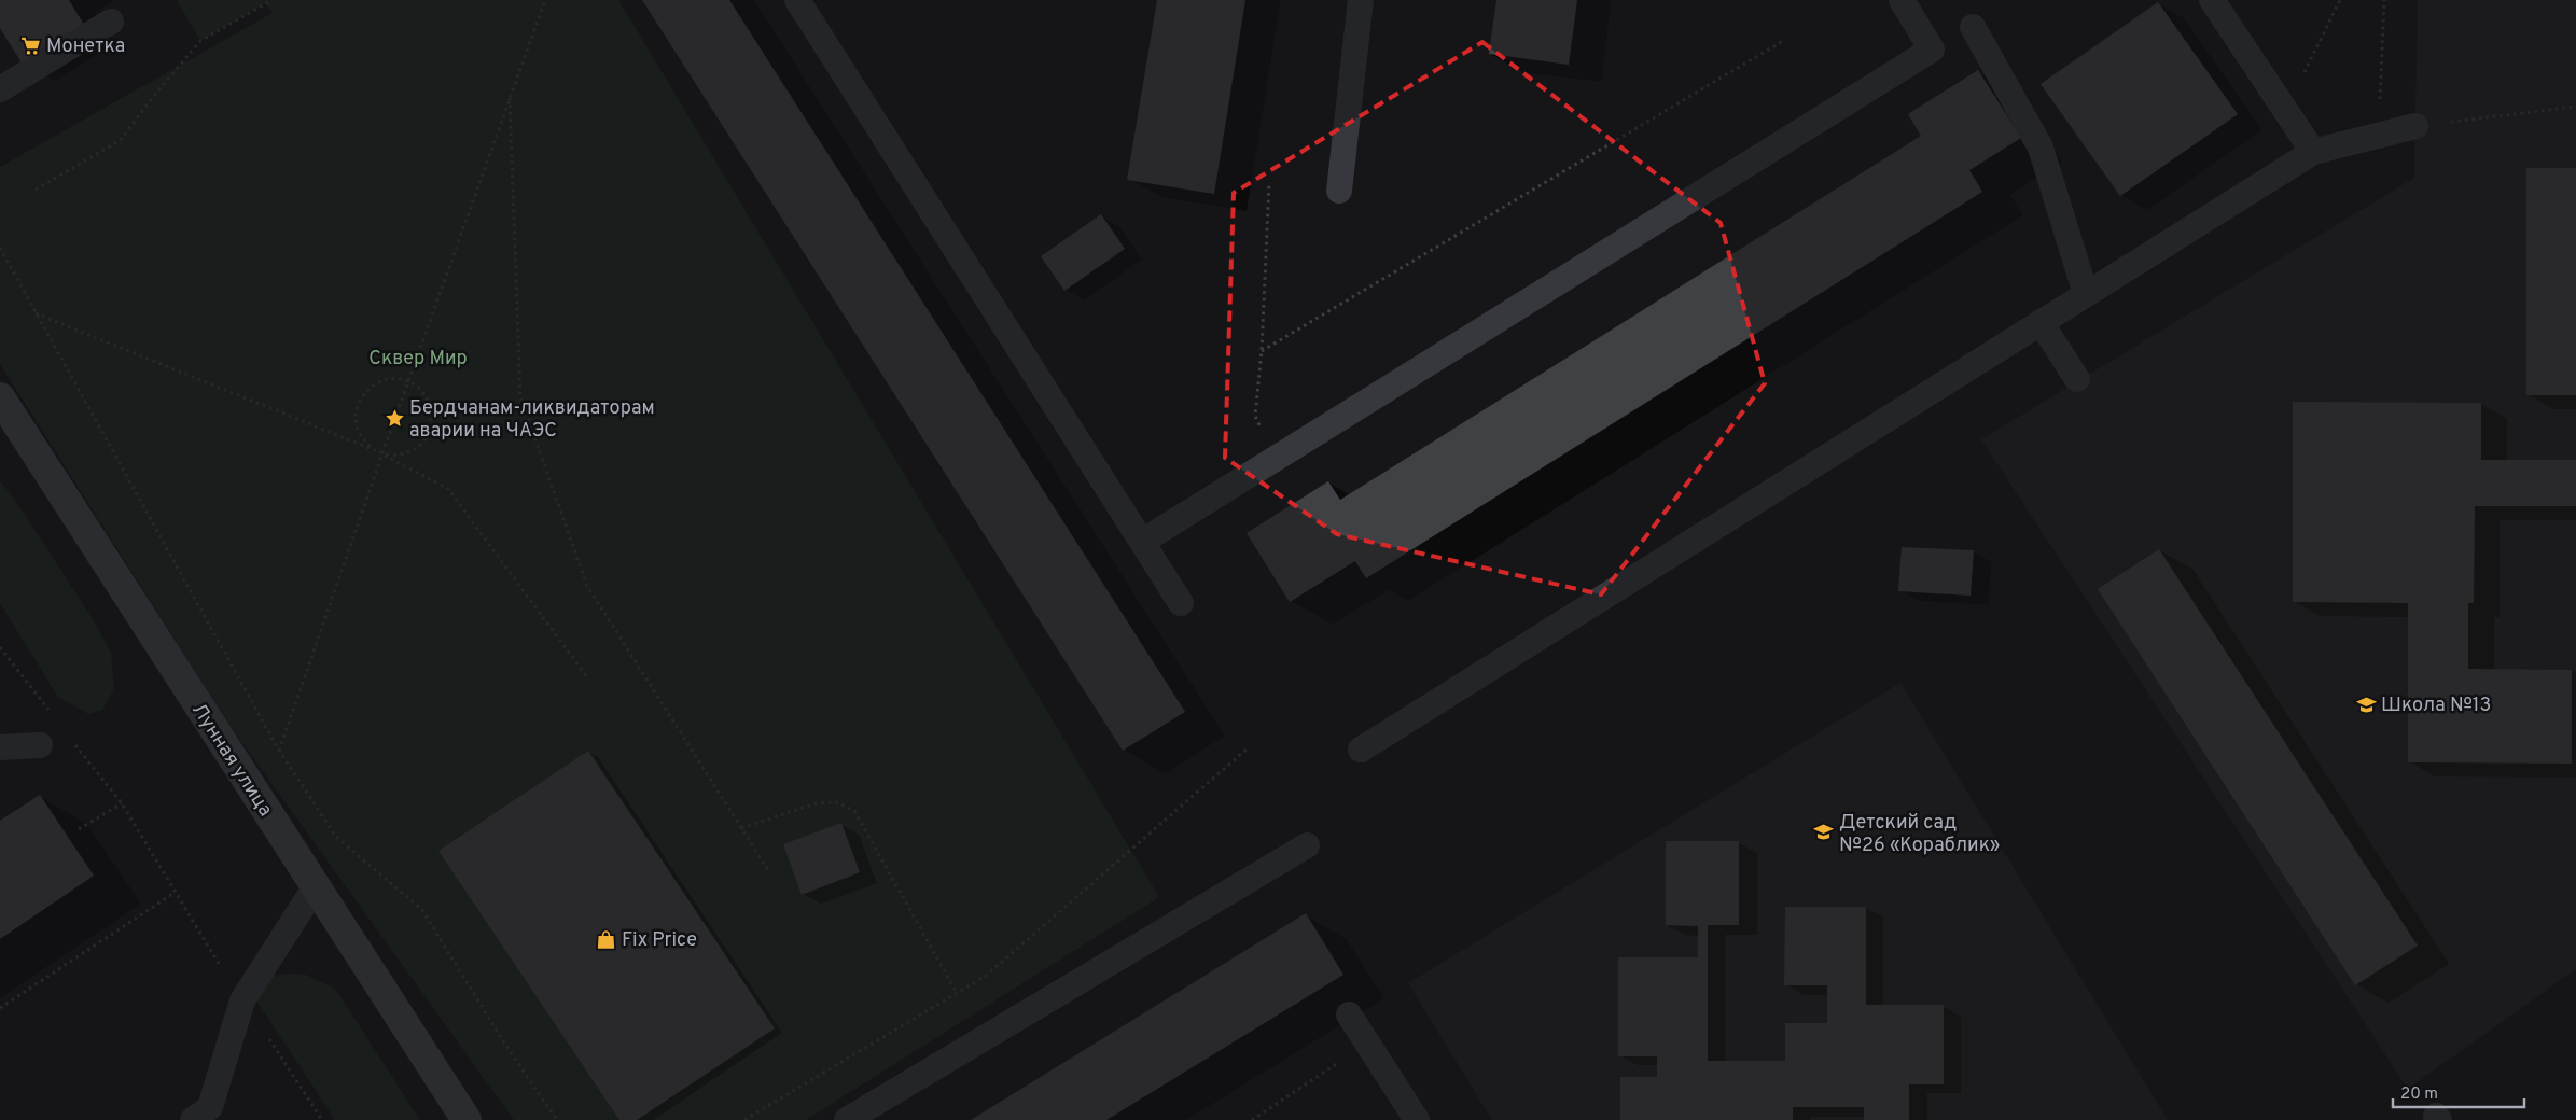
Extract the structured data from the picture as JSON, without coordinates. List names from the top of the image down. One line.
{"streets":{"street":["Лунная улица"]},"parks":["Сквер Мир"],"places":{"supermarket":["Монетка"],"place":["Бердчанам-ликвидаторам аварии на ЧАЭС"],"school or university":["Школа №13","Детский сад №26 «Кораблик»"],"shop":["Fix Price"]},"scale_bar":"20 m"}
